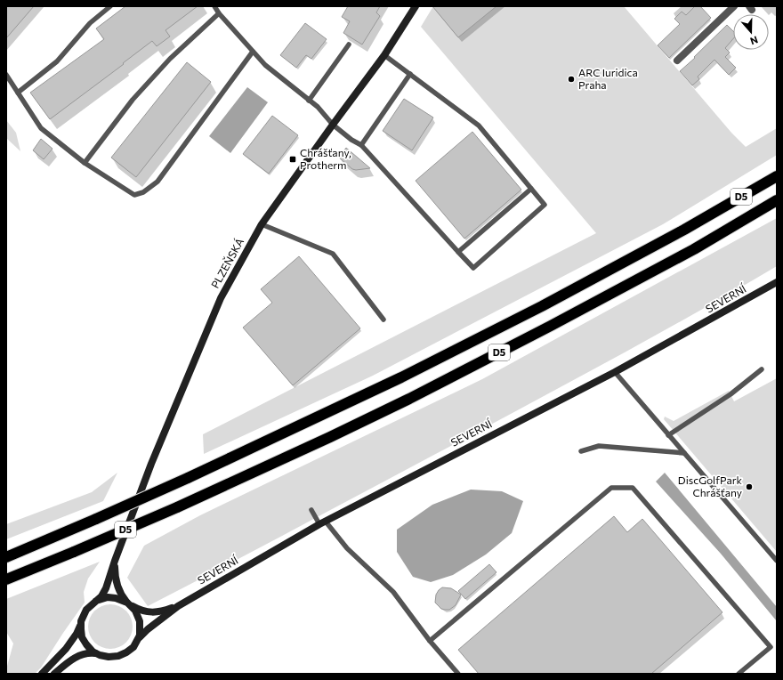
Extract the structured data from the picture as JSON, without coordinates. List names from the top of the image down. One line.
{"streets":{"highway":["D5"],"main road":["PLZEŇSKÁ","SEVERNÍ"]},"crossings":[["PLZEŇSKÁ","SEVERNÍ"]],"places":{"other":["ARC Iuridica Praha","DiscGolfPark Chrášťany"],"transit":["Chrášťany, Protherm"]},"north":"bottom"}
